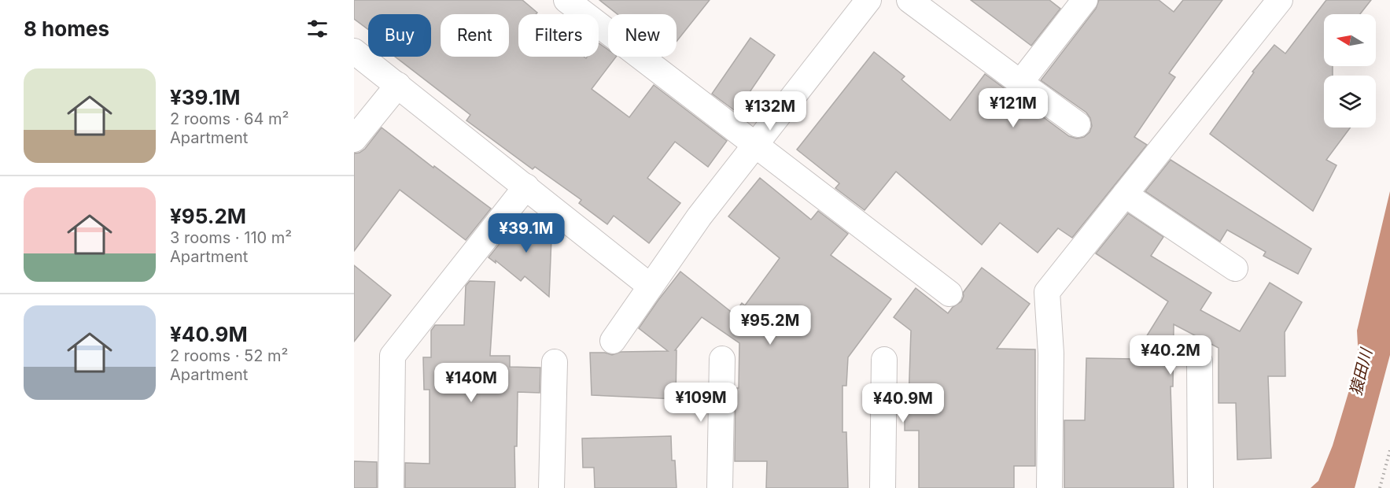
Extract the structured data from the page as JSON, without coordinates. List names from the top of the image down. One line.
{"water":["猿田川"],"north":"left","page":{"heading":"8 homes","chip":["Buy","Rent","Filters","New"],"list":[{"name":"¥39.1M","note":"2 rooms · 64 m² · Apartment"},{"name":"¥95.2M","note":"3 rooms · 110 m² · Apartment"},{"name":"¥40.9M","note":"2 rooms · 52 m² · Apartment"}],"price":["¥121M","¥132M","¥39.1M","¥95.2M","¥40.2M","¥140M","¥109M","¥40.9M"]}}
